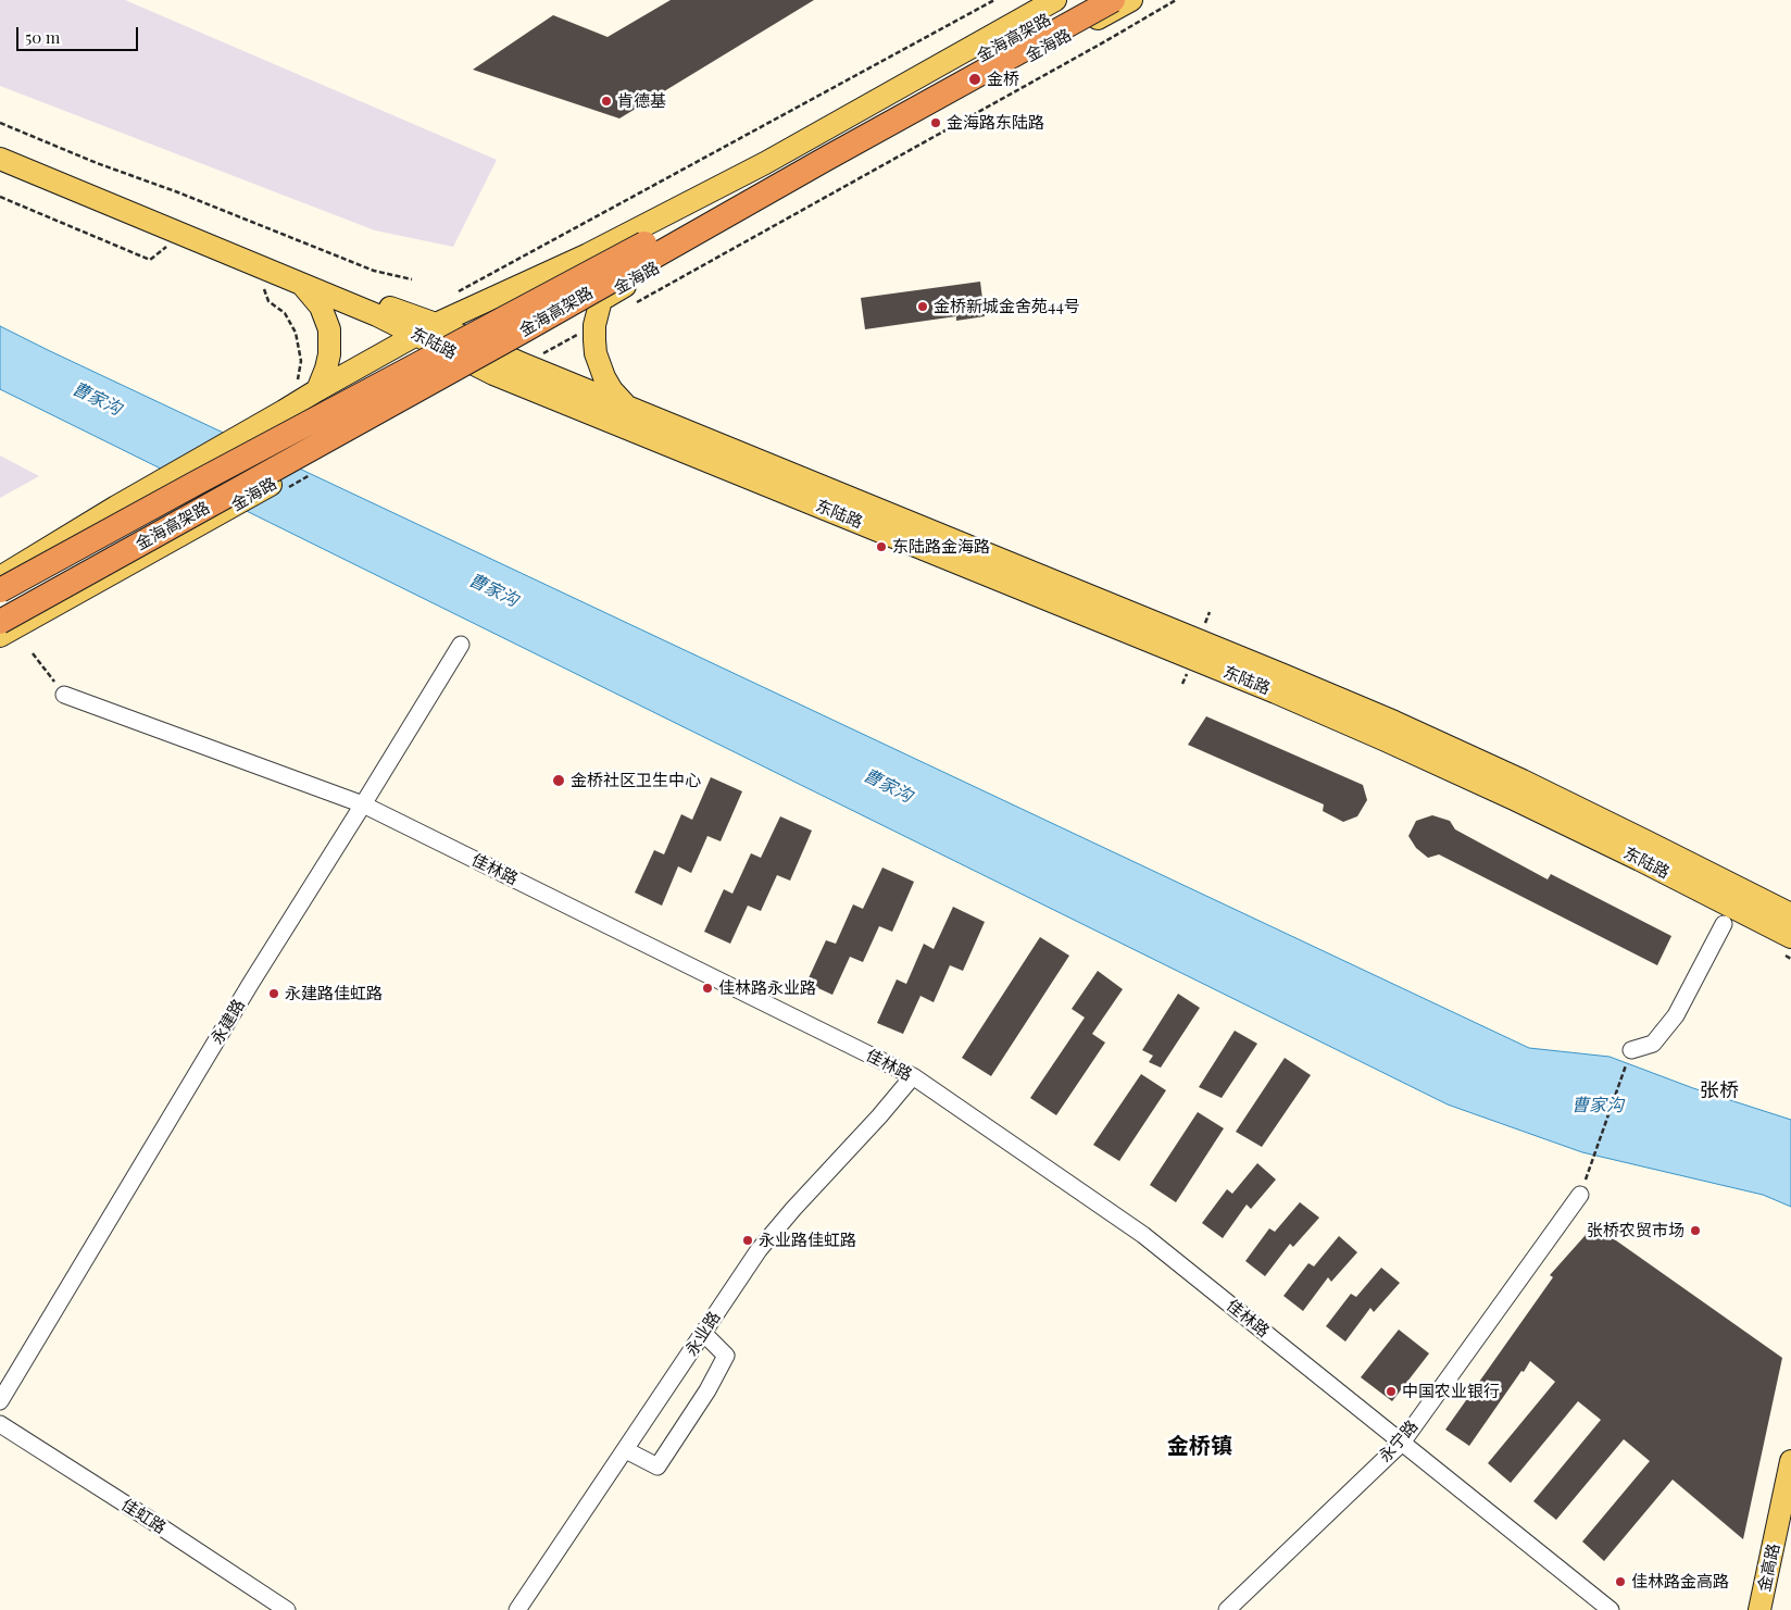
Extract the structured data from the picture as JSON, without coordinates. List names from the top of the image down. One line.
{"streets":{"highway":["金海高架路"],"main road":["金海路","东陆路","金高路"],"street":["佳林路","永建路","永业路","永宁路","佳虹路"]},"crossings":[["金海路","东陆路"],["佳林路","永建路"],["佳林路","永业路"],["佳林路","永宁路"]],"districts":["张桥","金桥镇"],"water":["曹家沟"],"places":["金桥","肯德基","金海路东陆路","金桥新城金舍苑44号","东陆路金海路","金桥社区卫生中心","佳林路永业路","永建路佳虹路","张桥农贸市场","永业路佳虹路","中国农业银行","佳林路金高路"],"scale_bar":"50 m"}
